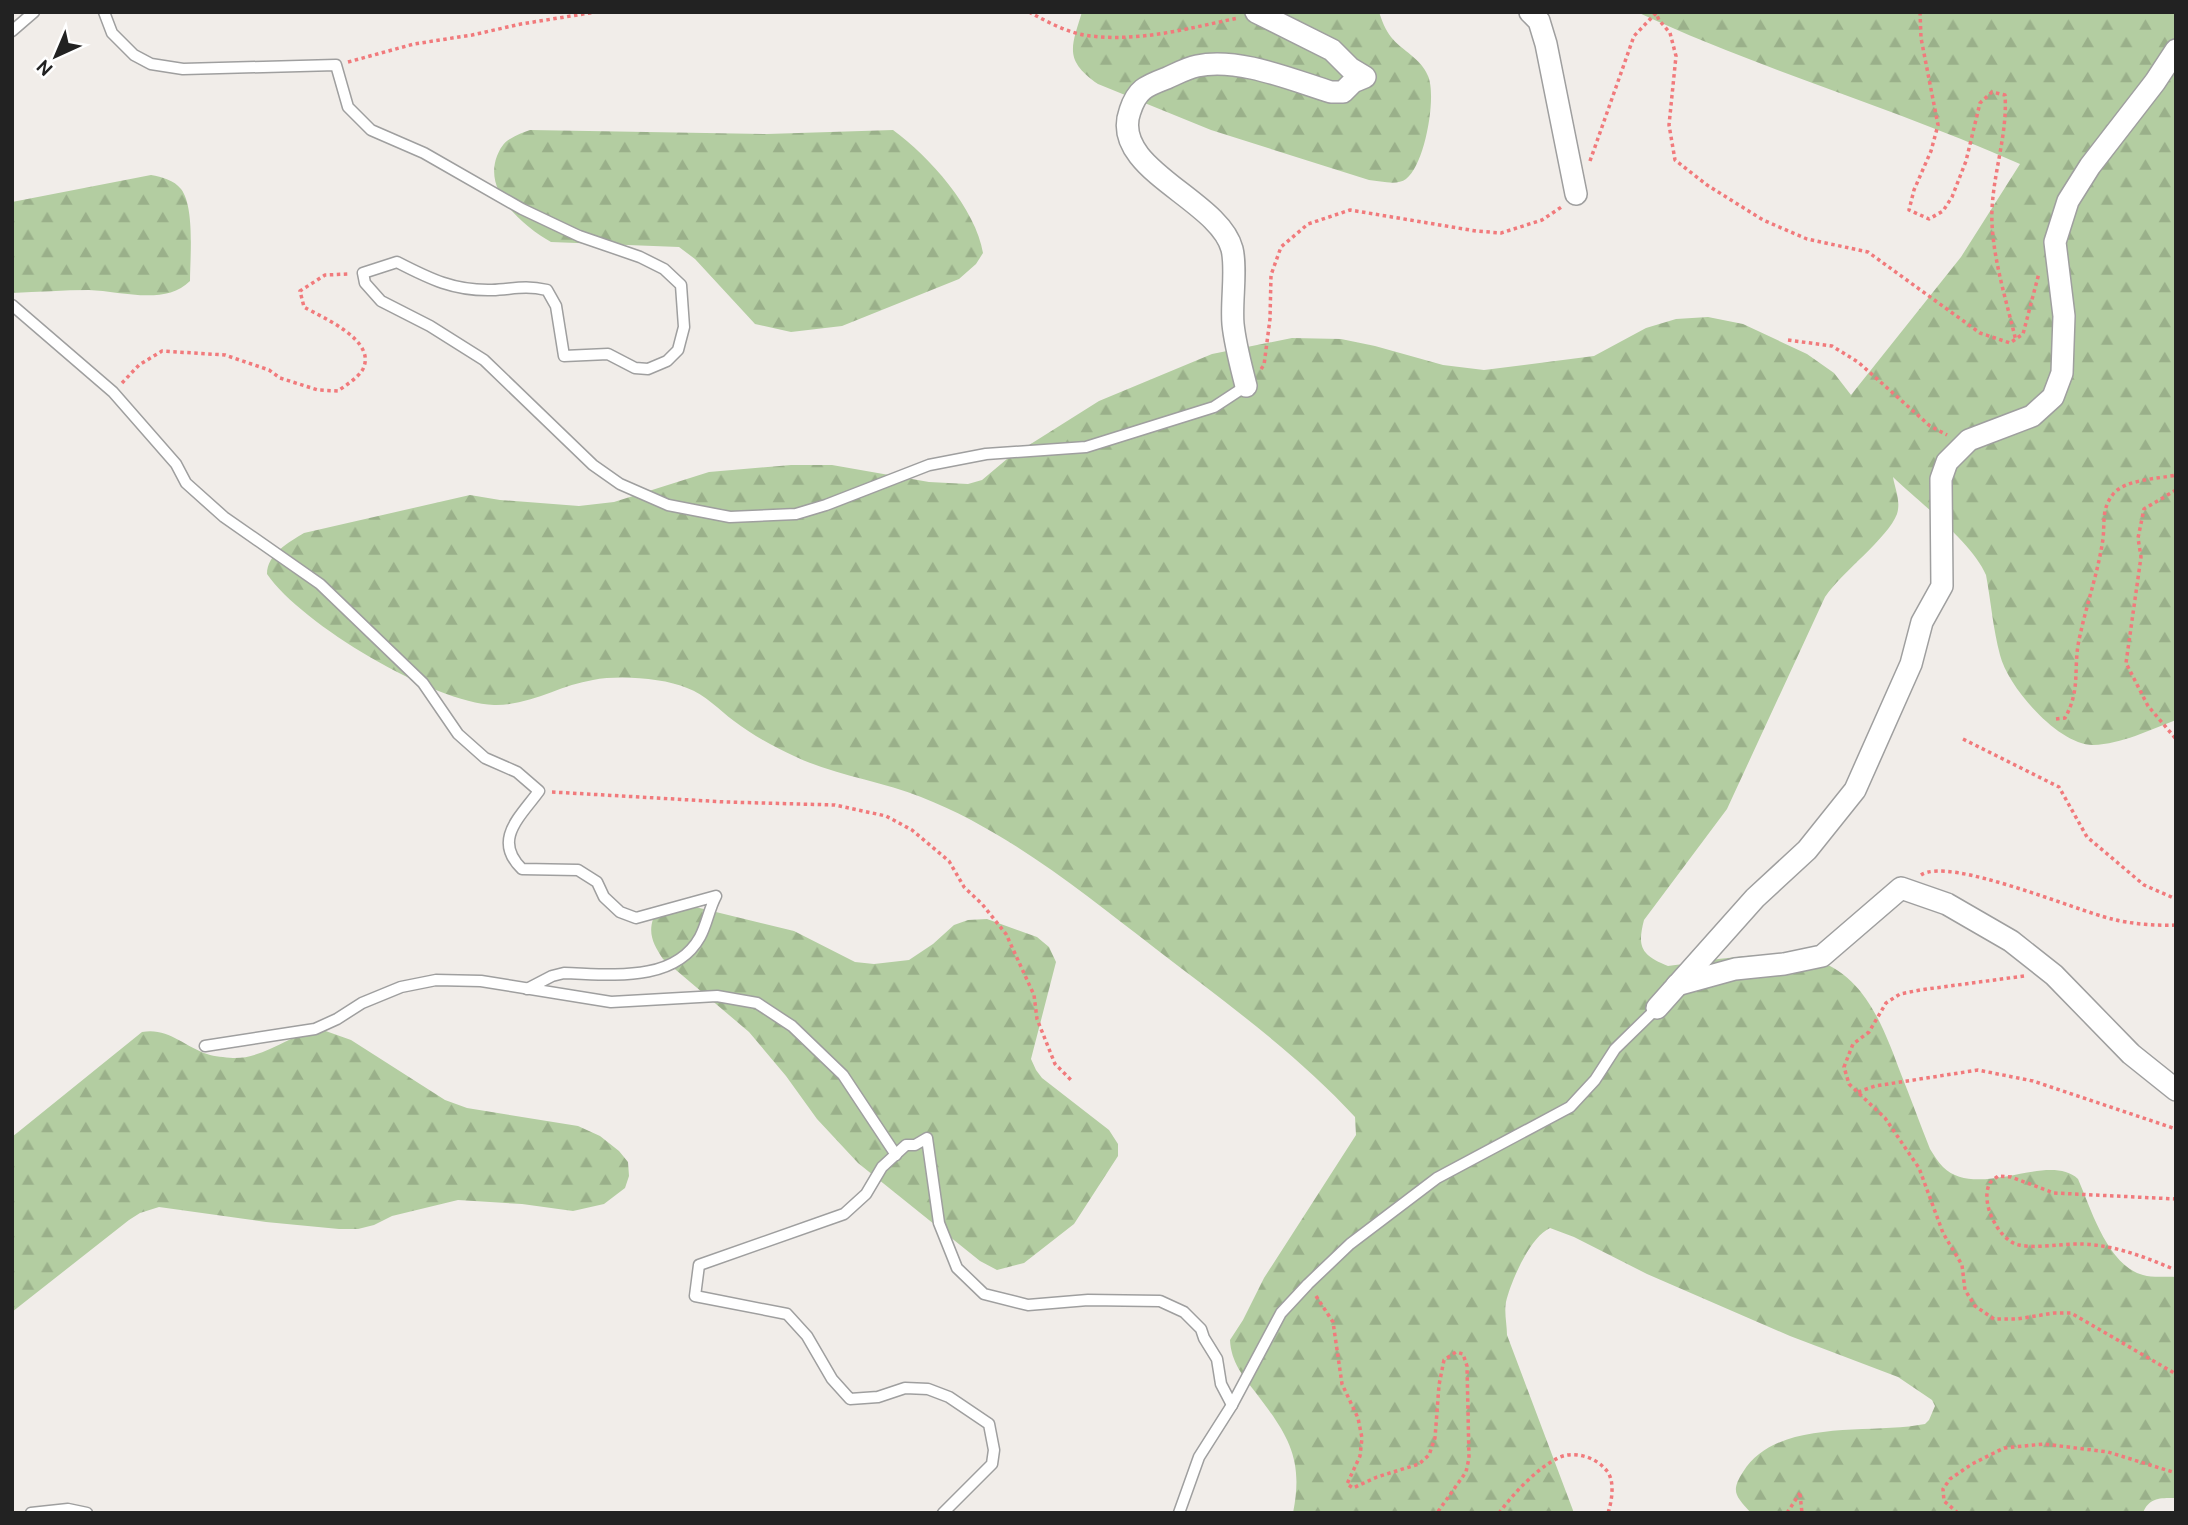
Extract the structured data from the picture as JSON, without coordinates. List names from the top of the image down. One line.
{"north":"bottom left"}
